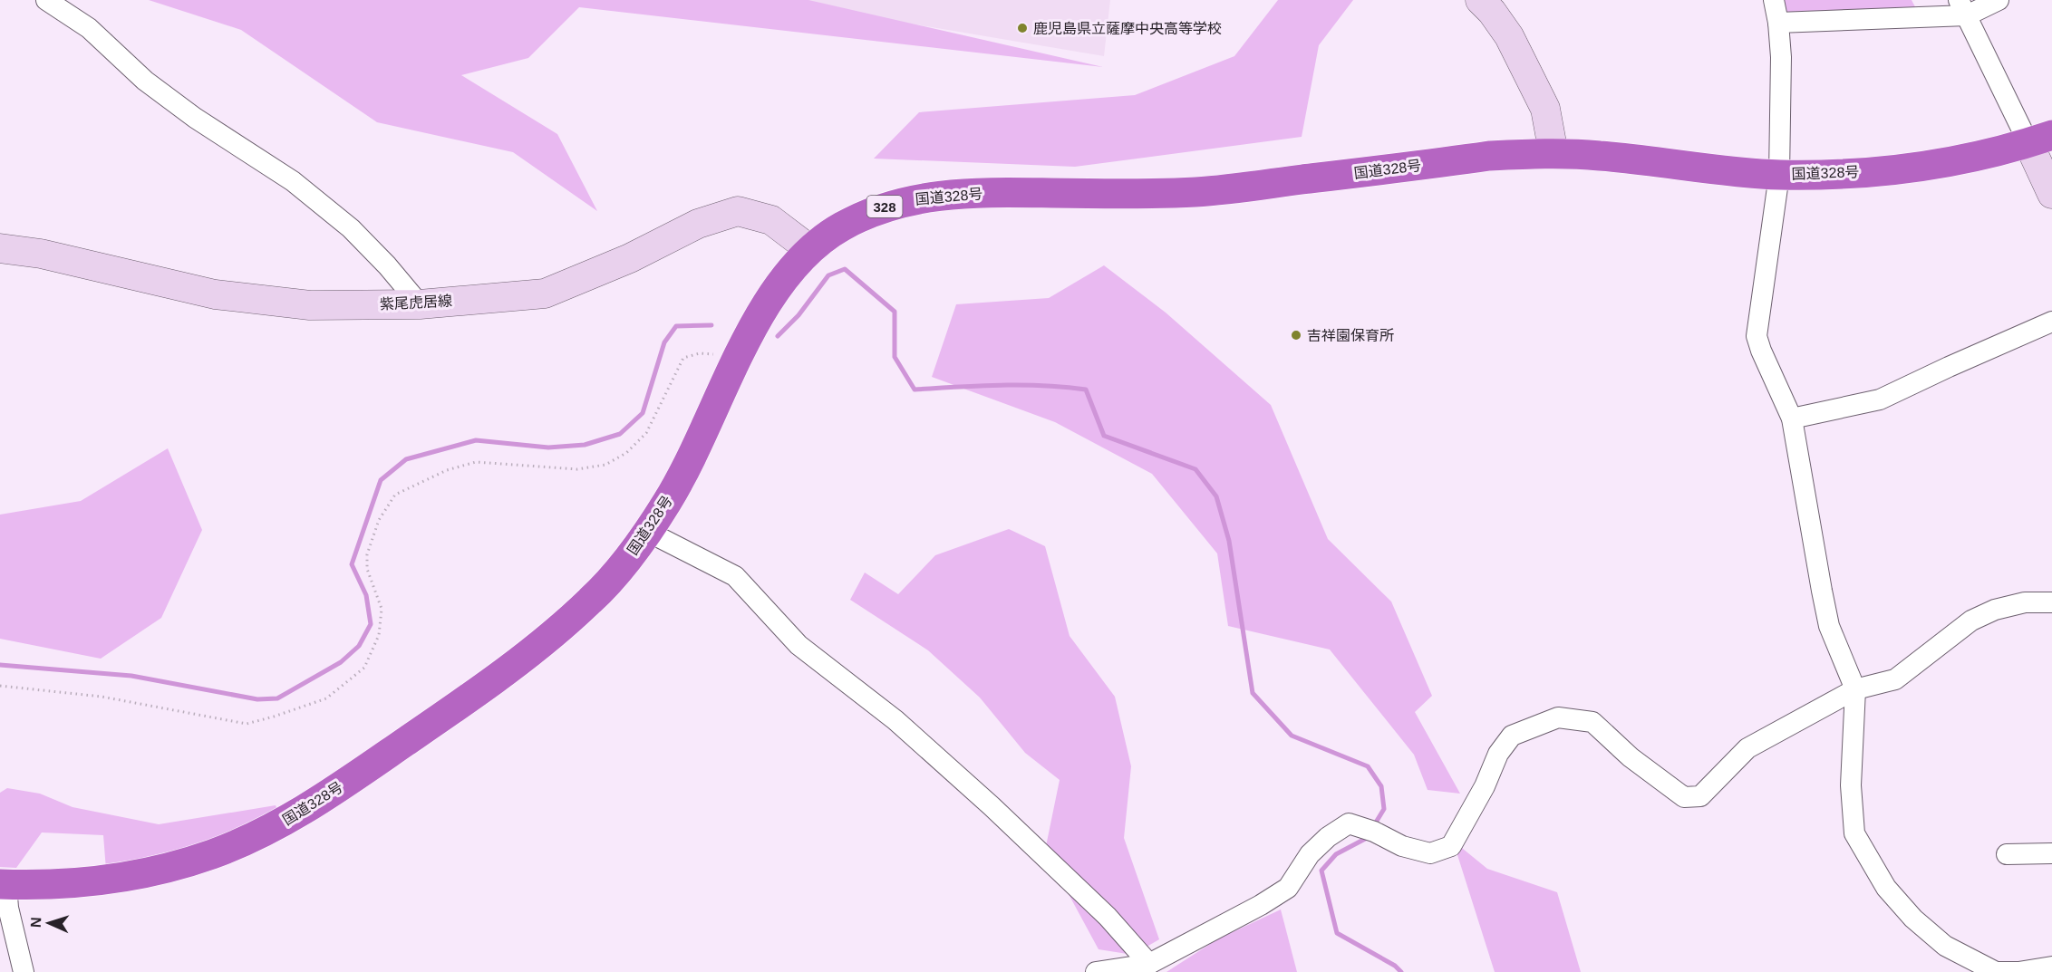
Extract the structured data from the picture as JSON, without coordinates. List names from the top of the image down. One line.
{"streets":{"highway":["国道328号","328"],"main road":["紫尾虎居線"]},"crossings":[["国道328号","紫尾虎居線"]],"places":["鹿児島県立薩摩中央高等学校","吉祥園保育所"],"north":"left"}
